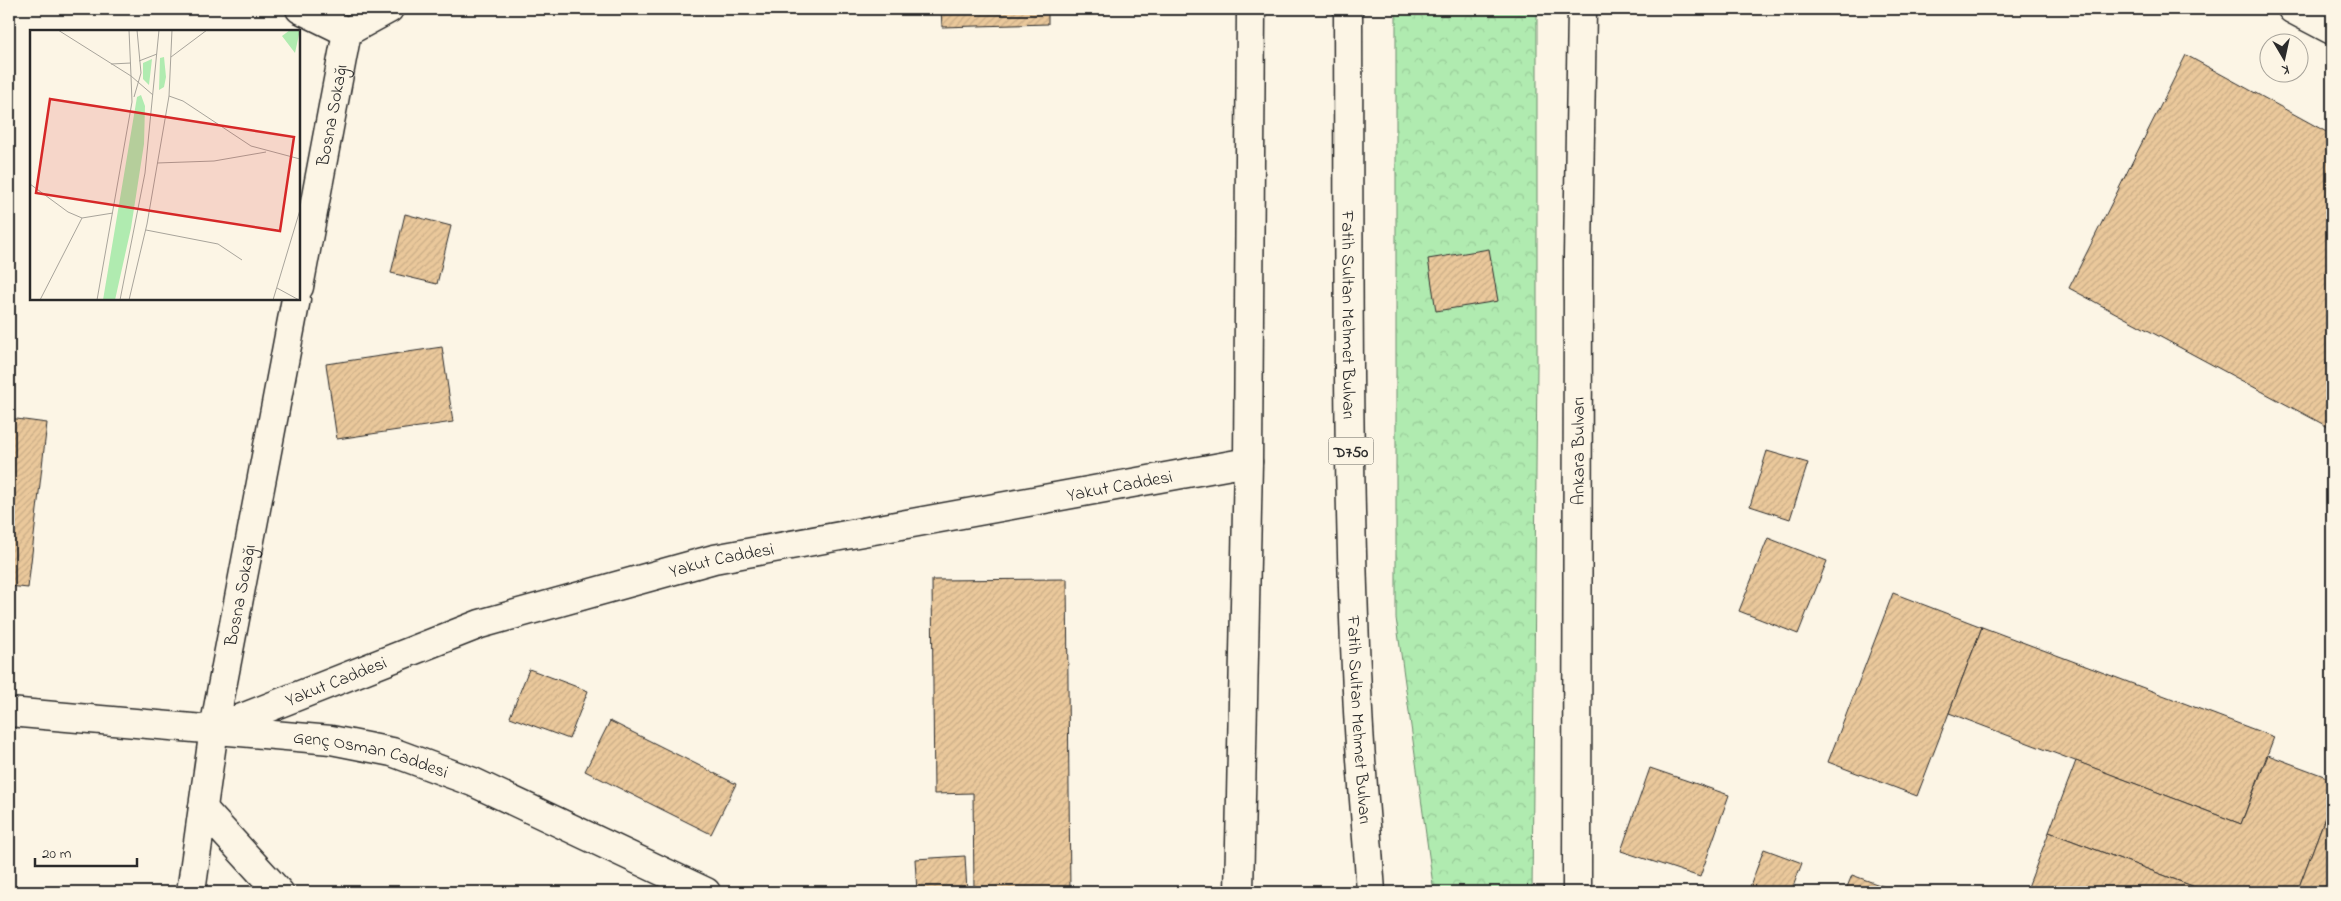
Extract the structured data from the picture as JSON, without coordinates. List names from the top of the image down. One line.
{"streets":{"main road":["Bosna Sokağı","Fatih Sultan Mehmet Bulvarı","Ankara Bulvarı","D750","Yakut Caddesi","Genç Osman Caddesi"]},"crossings":[["Bosna Sokağı","Yakut Caddesi"],["Bosna Sokağı","Genç Osman Caddesi"],["Yakut Caddesi","Genç Osman Caddesi"]],"scale_bar":"20 m","north":"bottom"}
